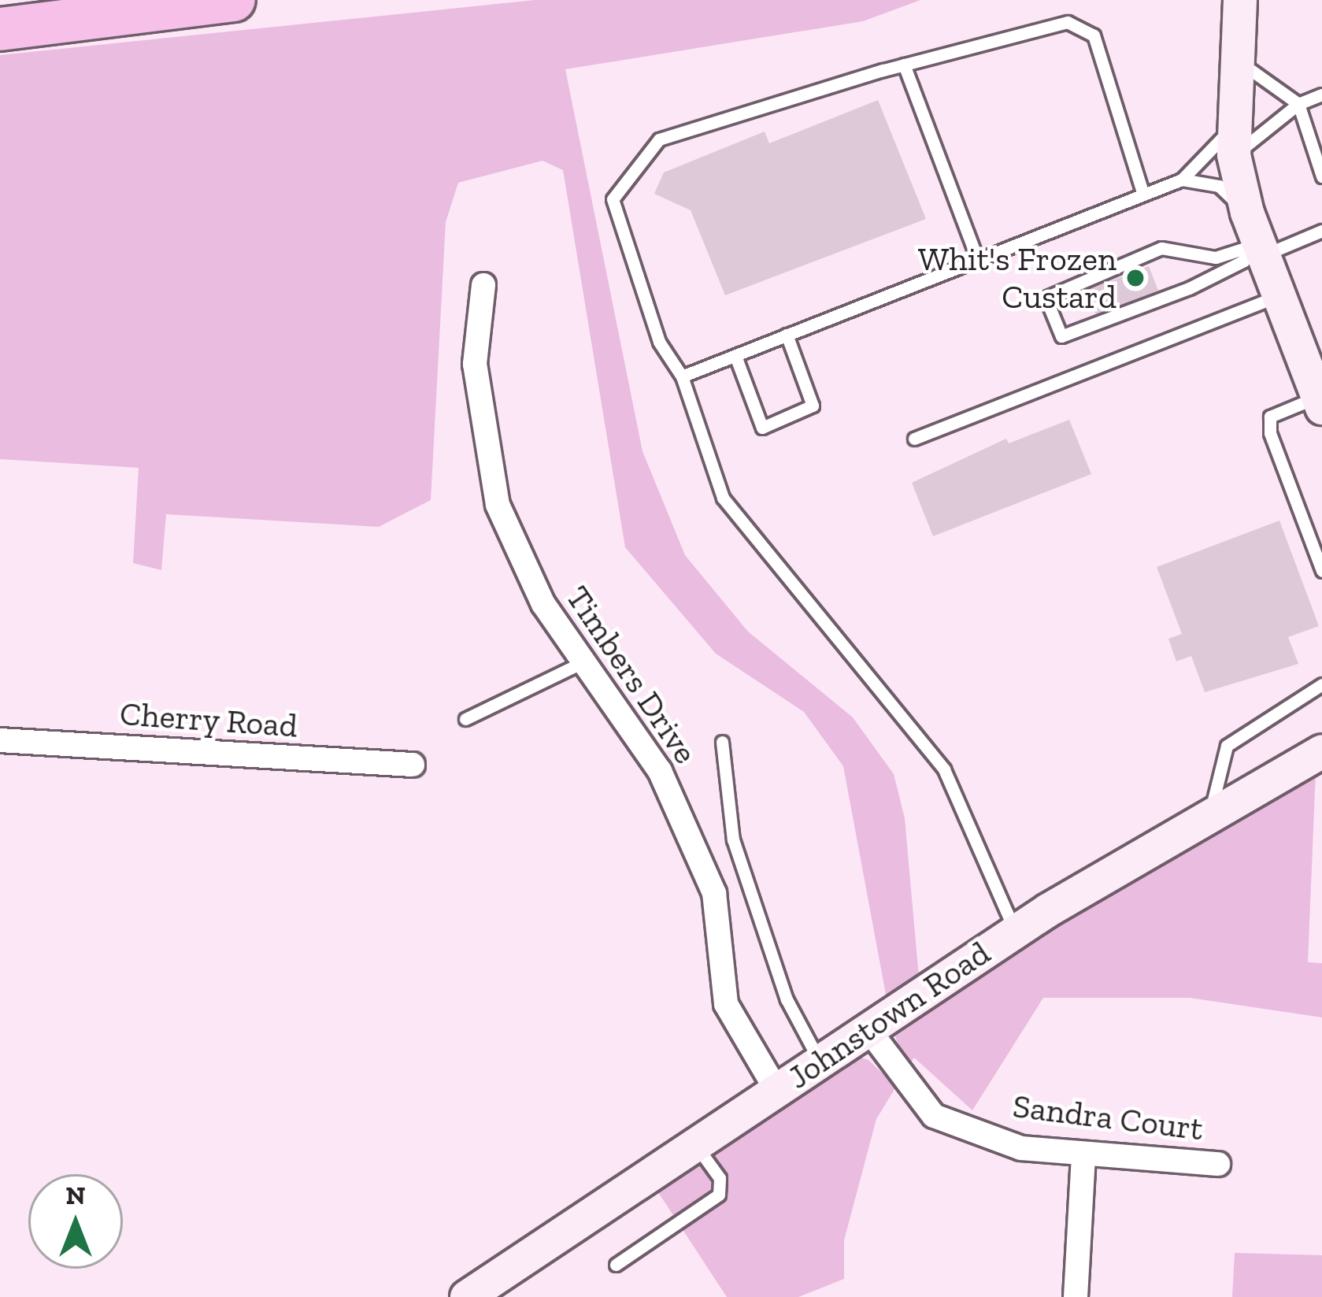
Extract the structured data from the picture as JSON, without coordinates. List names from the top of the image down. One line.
{"streets":{"main road":["Johnstown Road"],"street":["Timbers Drive","Cherry Road","Sandra Court"]},"crossings":[["Timbers Drive","Johnstown Road"],["Johnstown Road","Sandra Court"]],"places":["Whit's Frozen Custard"],"north":"top"}
